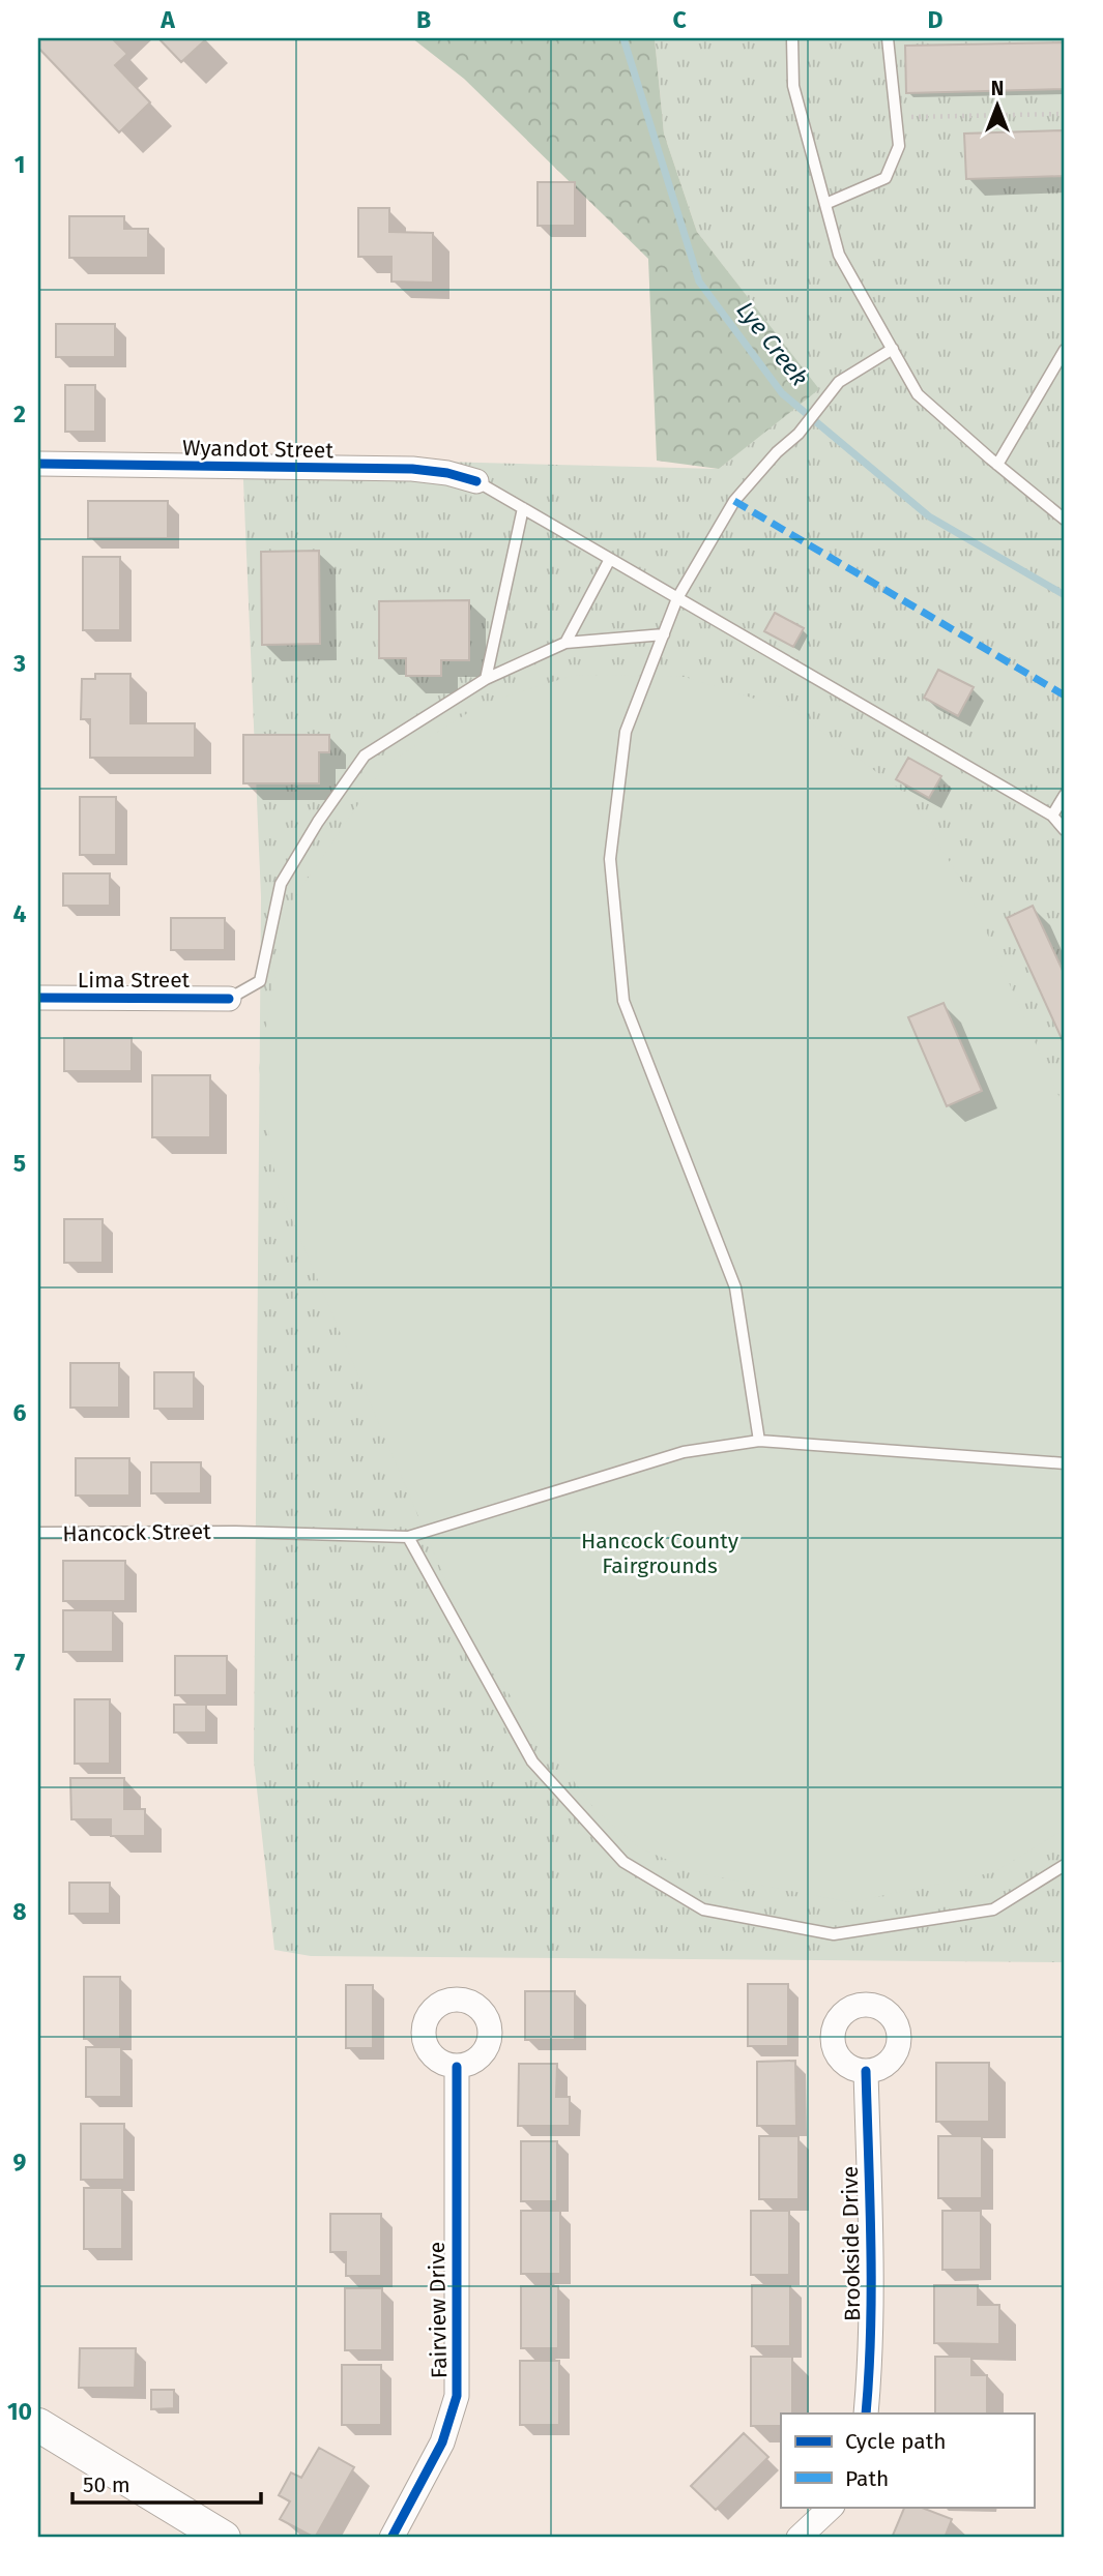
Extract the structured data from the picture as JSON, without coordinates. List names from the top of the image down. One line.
{"streets":{"street":["Wyandot Street","Lima Street","Brookside Drive","Fairview Drive"],"lane":["Hancock Street"]},"water":["Lye Creek"],"parks":["Hancock County Fairgrounds"],"legend":["Cycle path","Path"],"scale_bar":"50 m","north":"top","grid":{"columns":["A","B","C","D"],"rows":["1","2","3","4","5","6","7","8","9","10"]}}
